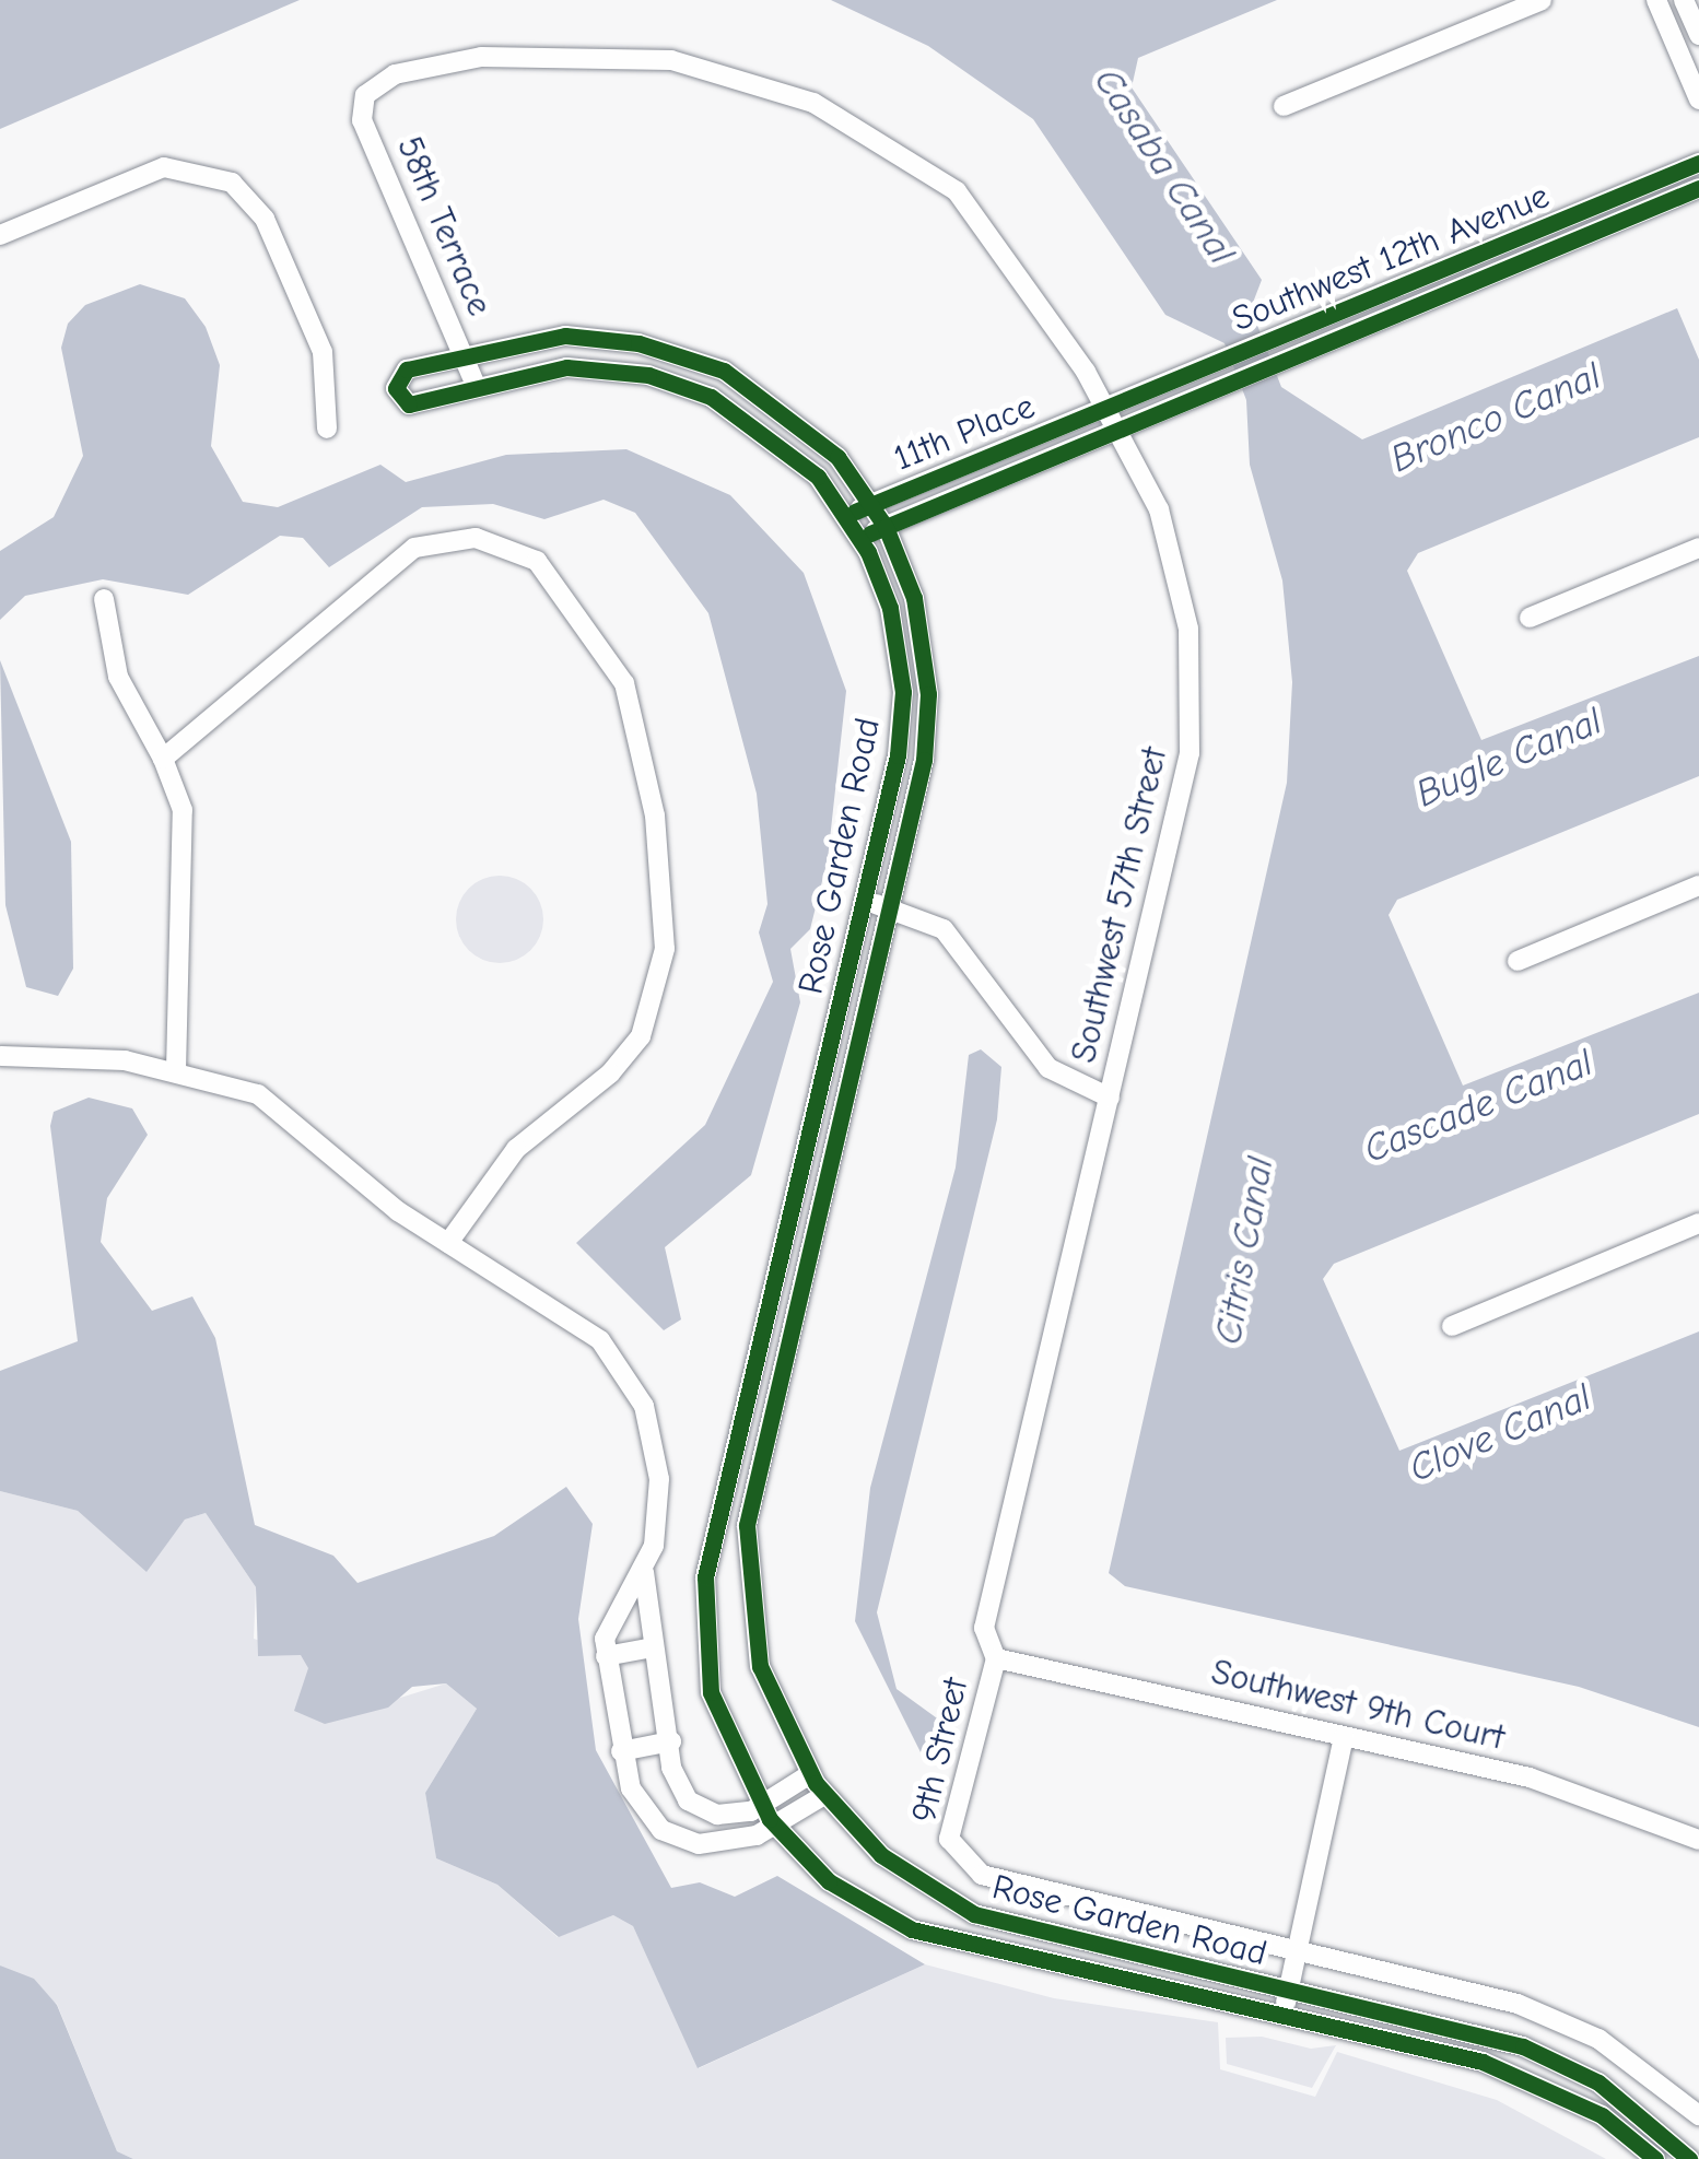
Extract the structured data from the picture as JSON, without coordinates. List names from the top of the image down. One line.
{"streets":{"street":["58th Terrace","Southwest 12th Avenue","11th Place","Rose Garden Road","Southwest 57th Street","Southwest 9th Court","9th Street"]},"crossings":[["58th Terrace","Rose Garden Road"],["58th Terrace","Southwest 57th Street"],["Southwest 12th Avenue","11th Place"],["Southwest 12th Avenue","Southwest 57th Street"],["11th Place","Rose Garden Road"],["11th Place","Southwest 57th Street"],["Rose Garden Road","9th Street"],["Southwest 57th Street","Southwest 9th Court"],["Southwest 57th Street","9th Street"],["Southwest 9th Court","9th Street"]],"water":["Casaba Canal","Bronco Canal","Bugle Canal","Cascade Canal","Citris Canal","Clove Canal"]}
